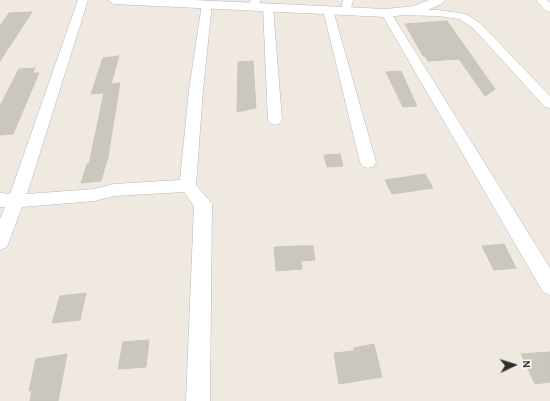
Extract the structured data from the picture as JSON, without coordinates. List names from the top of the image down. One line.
{"north":"right"}
